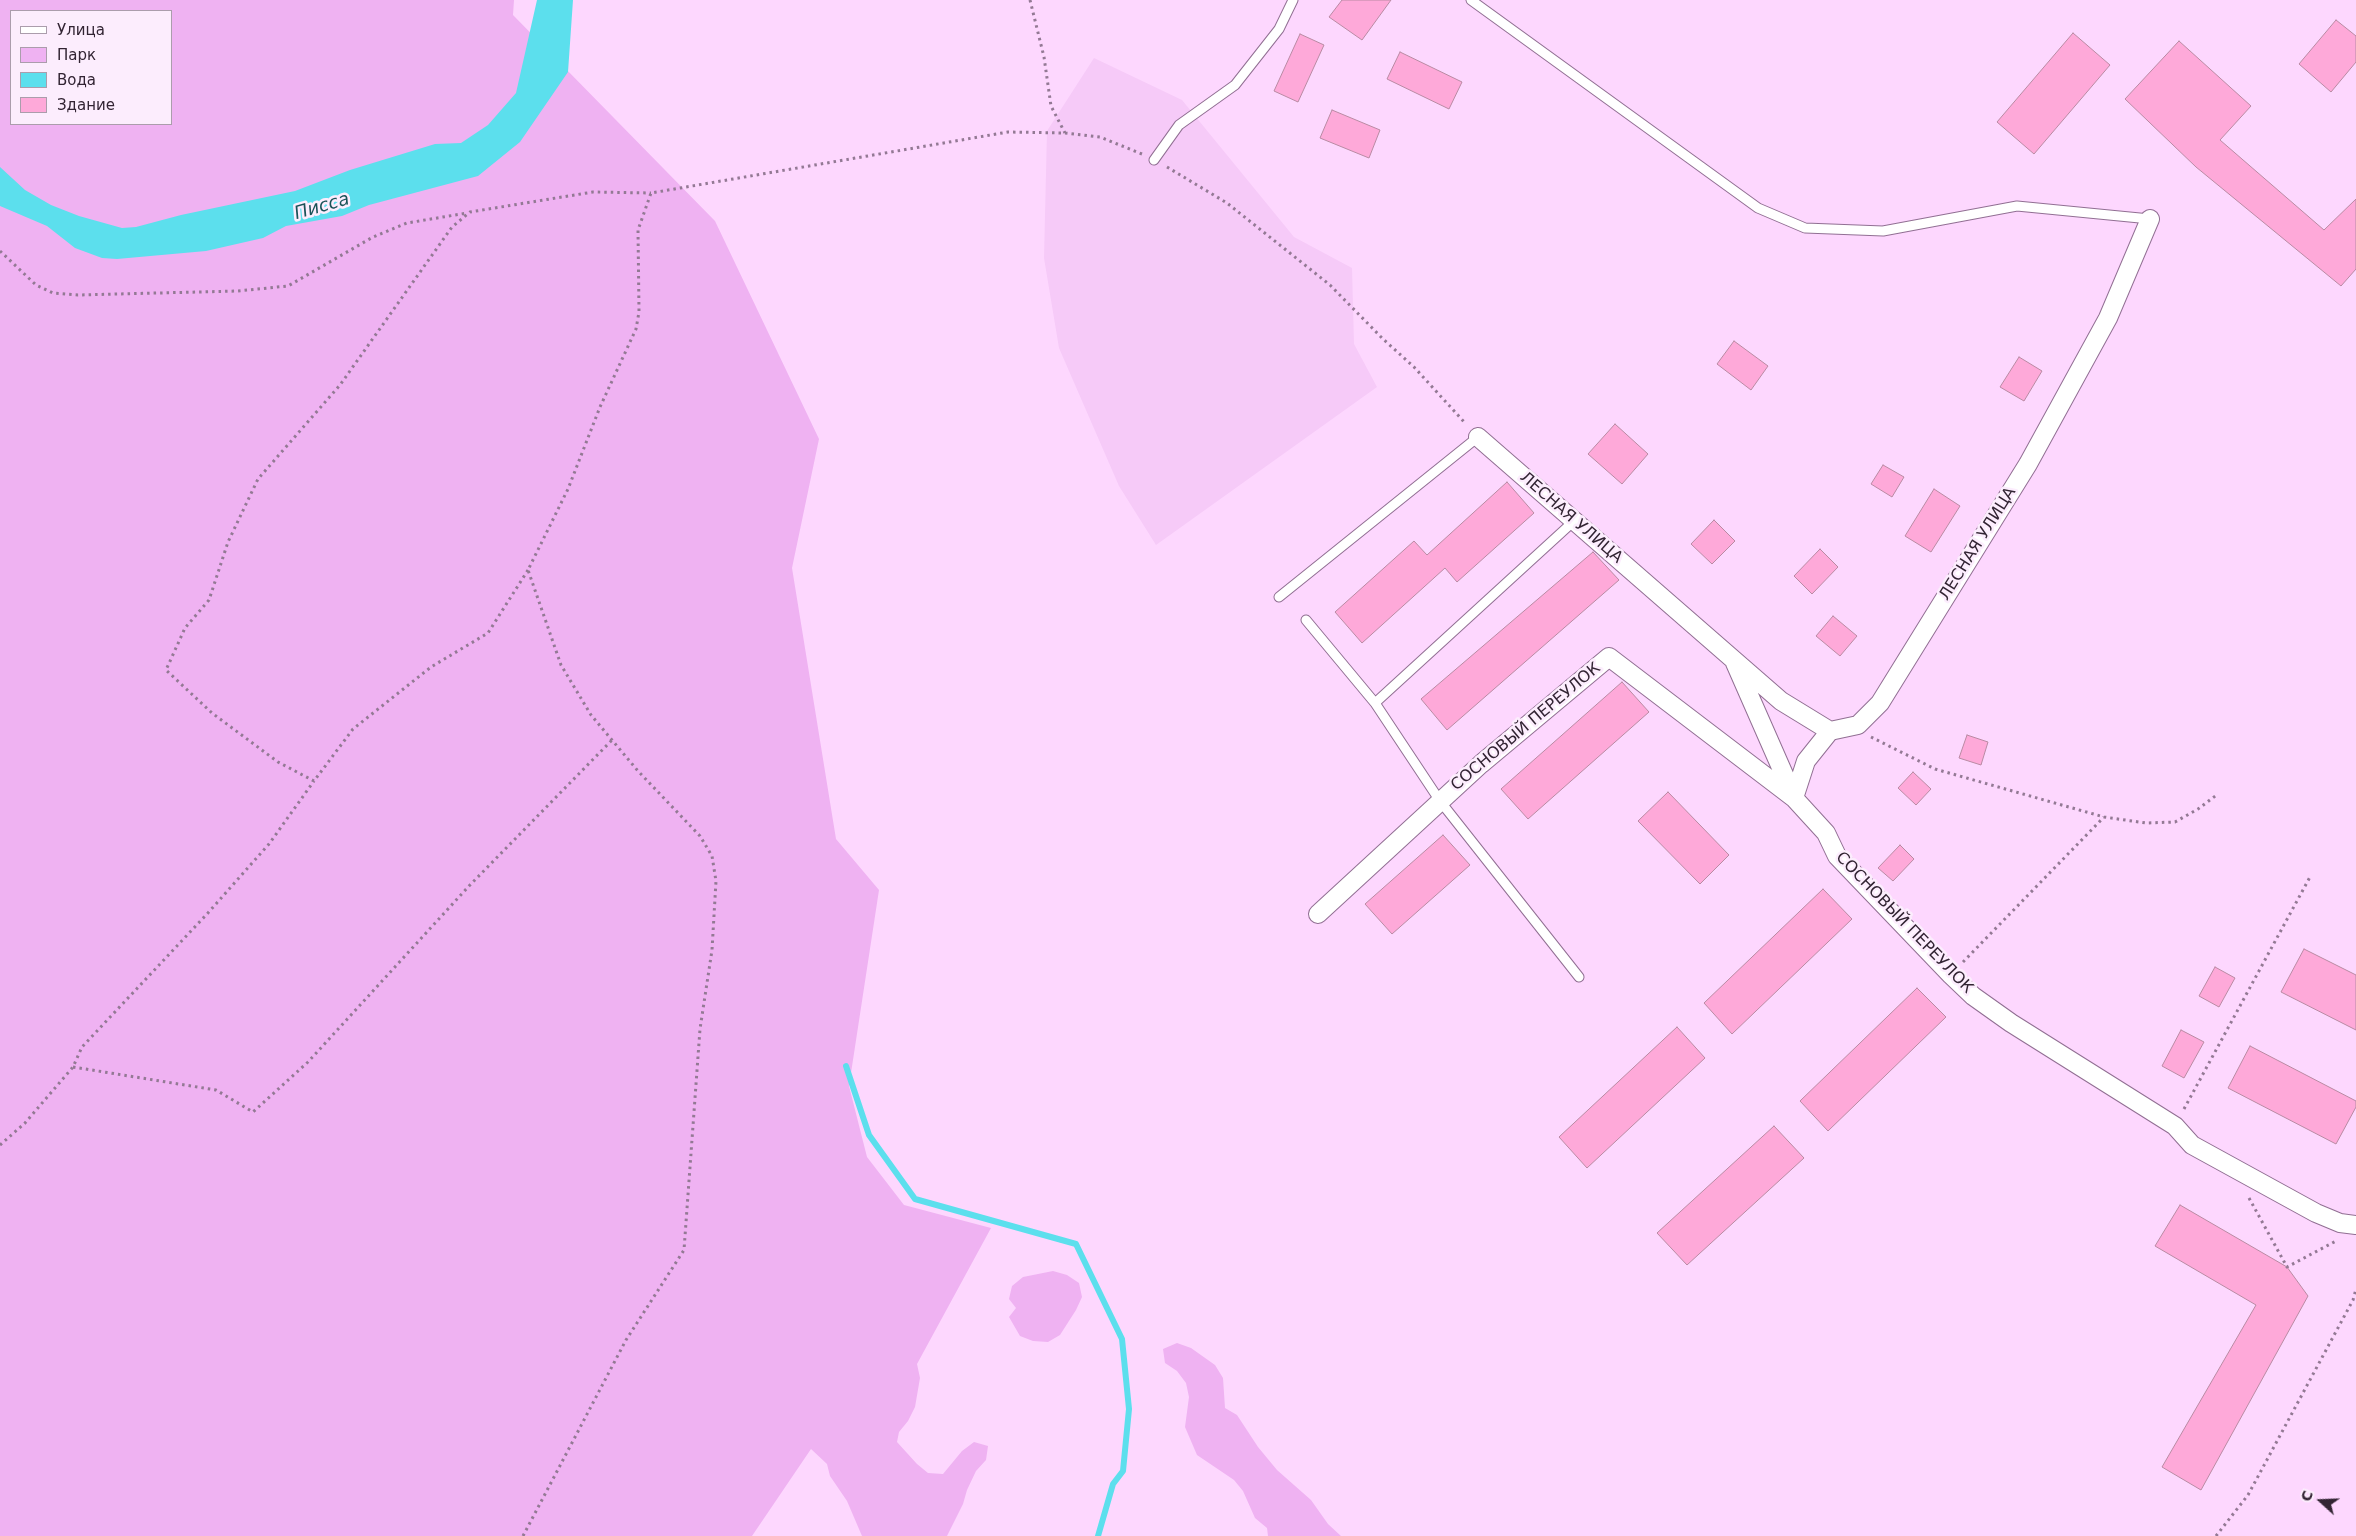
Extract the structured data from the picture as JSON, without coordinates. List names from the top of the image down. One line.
{"streets":{"street":["ЛЕСНАЯ УЛИЦА","СОСНОВЫЙ ПЕРЕУЛОК"]},"crossings":[["ЛЕСНАЯ УЛИЦА","СОСНОВЫЙ ПЕРЕУЛОК"]],"water":["Писса"],"legend":["Улица","Парк","Вода","Здание"],"north":"left"}
